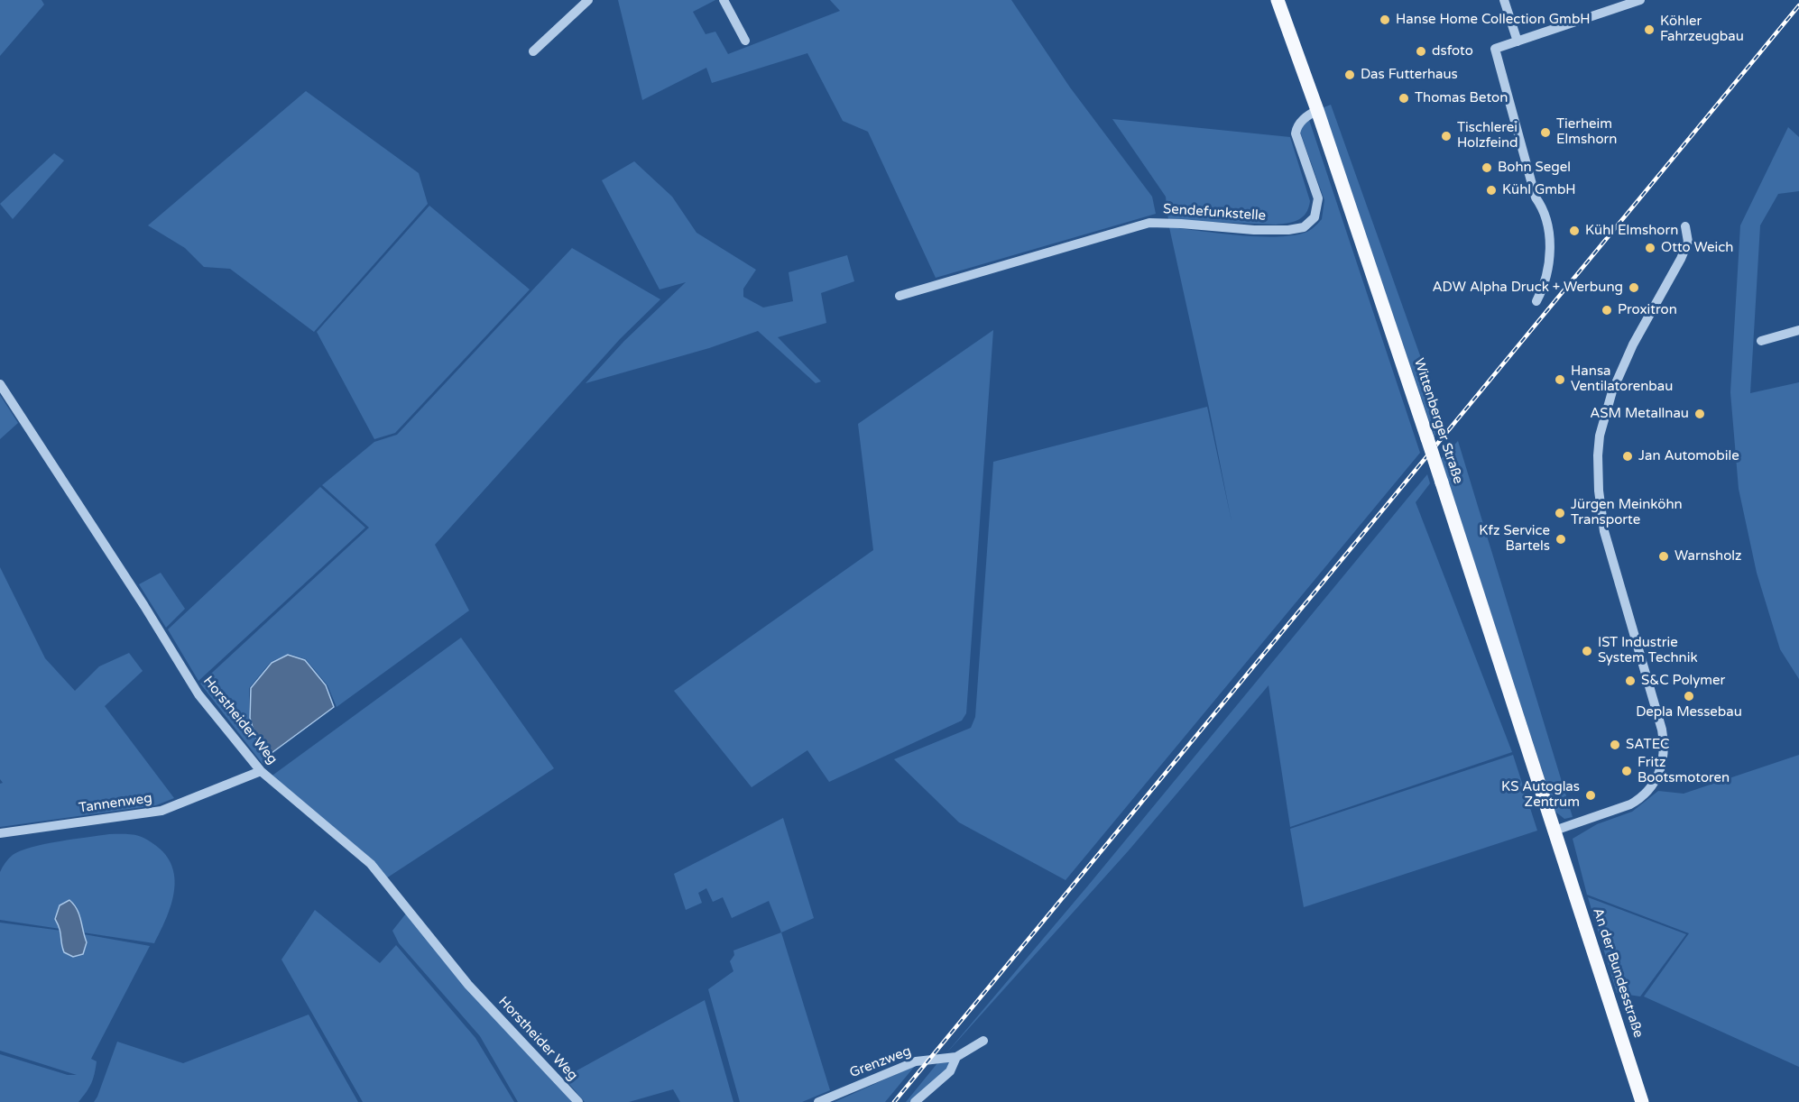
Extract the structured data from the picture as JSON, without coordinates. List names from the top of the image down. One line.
{"streets":{"main road":["Wittenberger Straße","An der Bundesstraße"],"street":["Sendefunkstelle","Horstheider Weg","Tannenweg","Grenzweg"]},"crossings":[["Sendefunkstelle","Wittenberger Straße"],["Wittenberger Straße","An der Bundesstraße"],["Horstheider Weg","Tannenweg"]],"places":["Hanse Home Collection GmbH","Köhler Fahrzeugbau","dsfoto","Das Futterhaus","Thomas Beton","Tierheim Elmshorn","Tischlerei Holzfeind","Bohn Segel","Kühl GmbH","Kühl Elmshorn","Otto Weich","ADW Alpha Druck + Werbung","Proxitron","Hansa Ventilatorenbau","ASM Metallnau","Jan Automobile","Jürgen Meinköhn Transporte","Kfz Service Bartels","Warnsholz","IST Industrie System Technik","S&C Polymer","Depla Messebau","SATEC","Fritz Bootsmotoren","KS Autoglas Zentrum"]}
